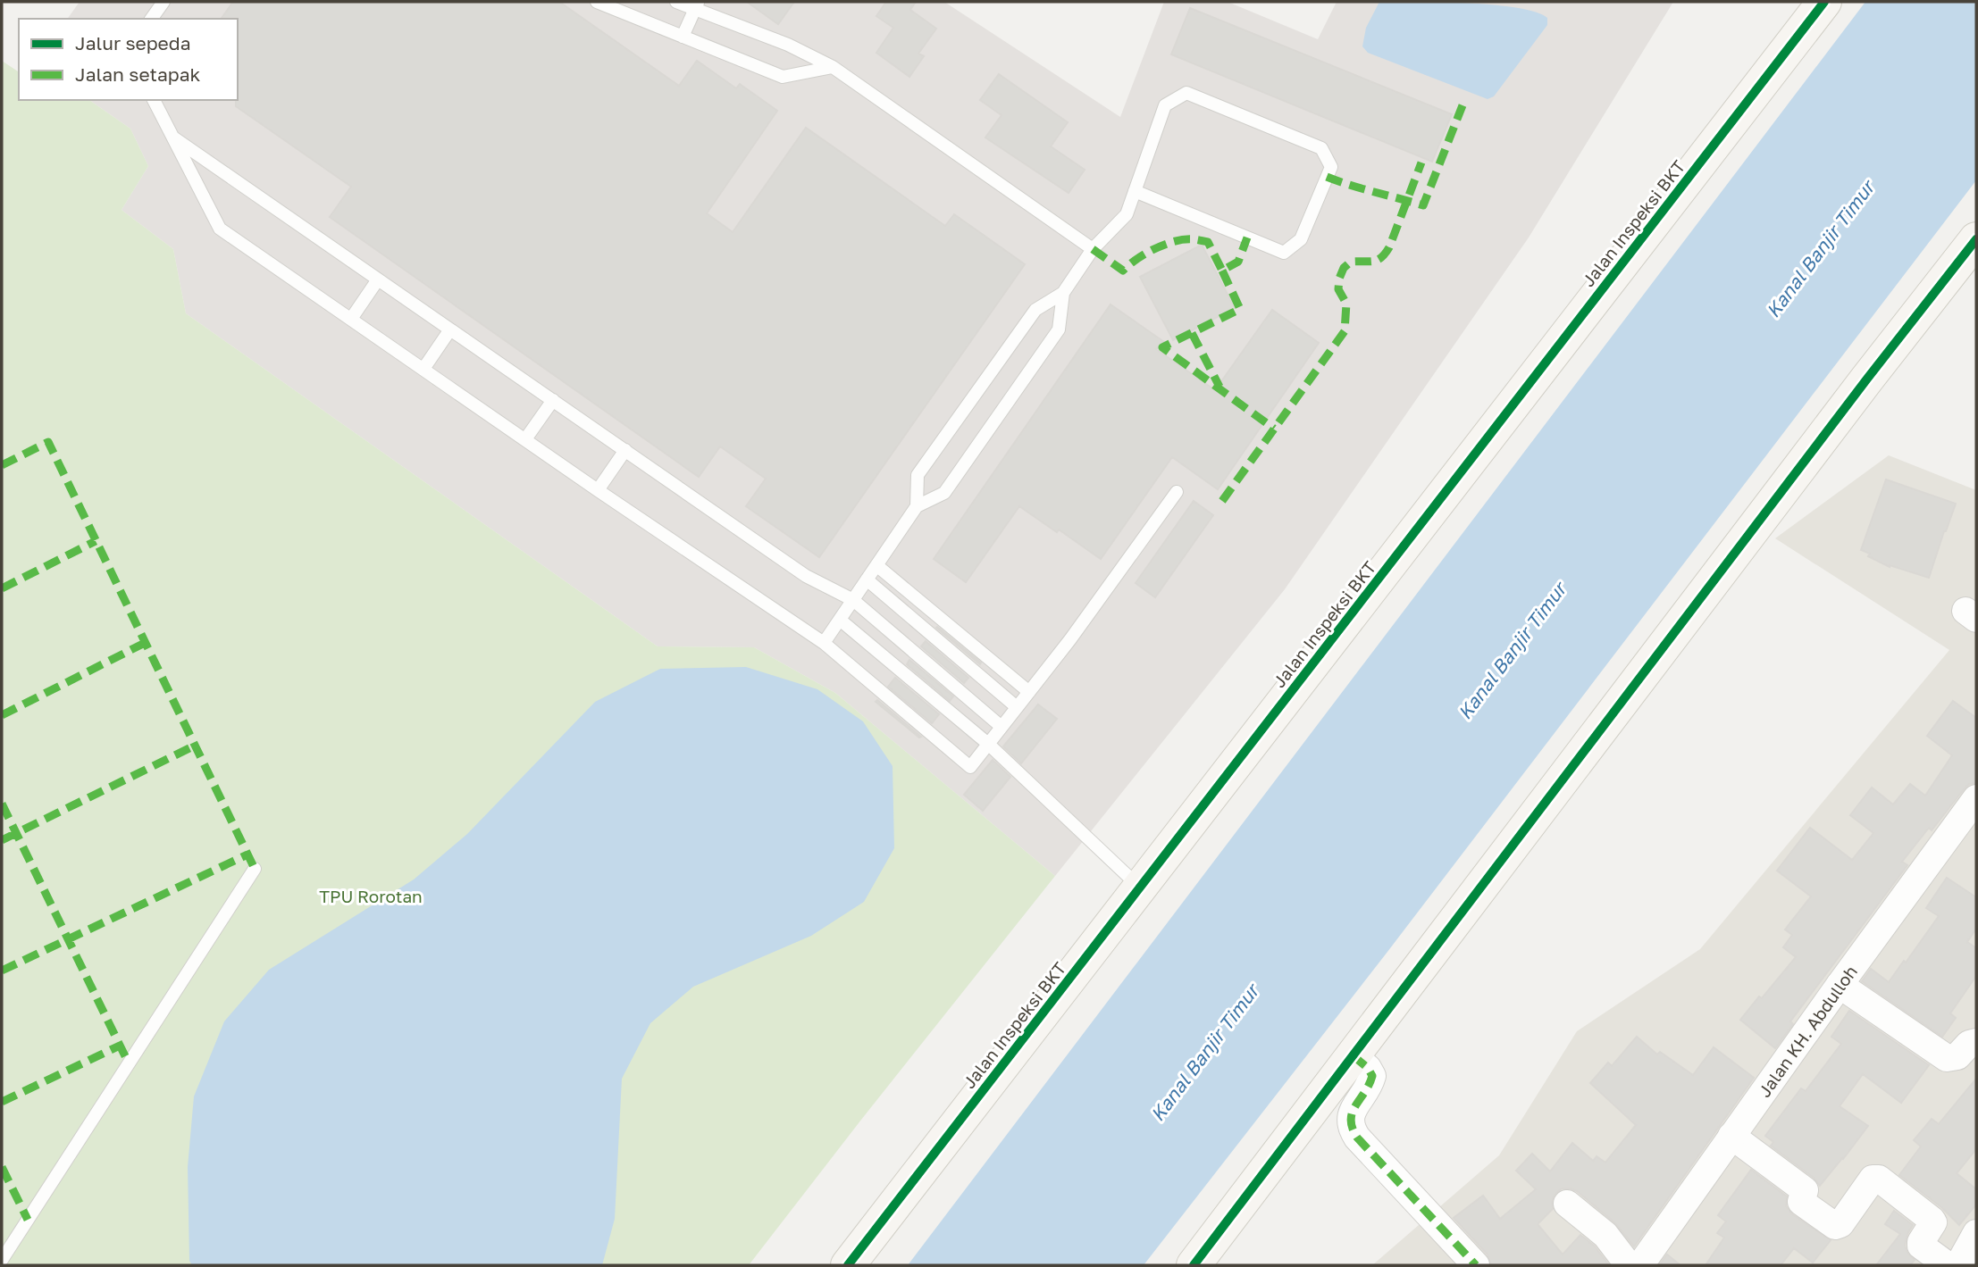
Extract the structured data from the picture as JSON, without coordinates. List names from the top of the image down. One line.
{"streets":{"street":["Jalan Inspeksi BKT","Jalan KH. Abdulloh"]},"water":["Kanal Banjir Timur"],"parks":["TPU Rorotan"],"legend":["Jalur sepeda","Jalan setapak"]}
